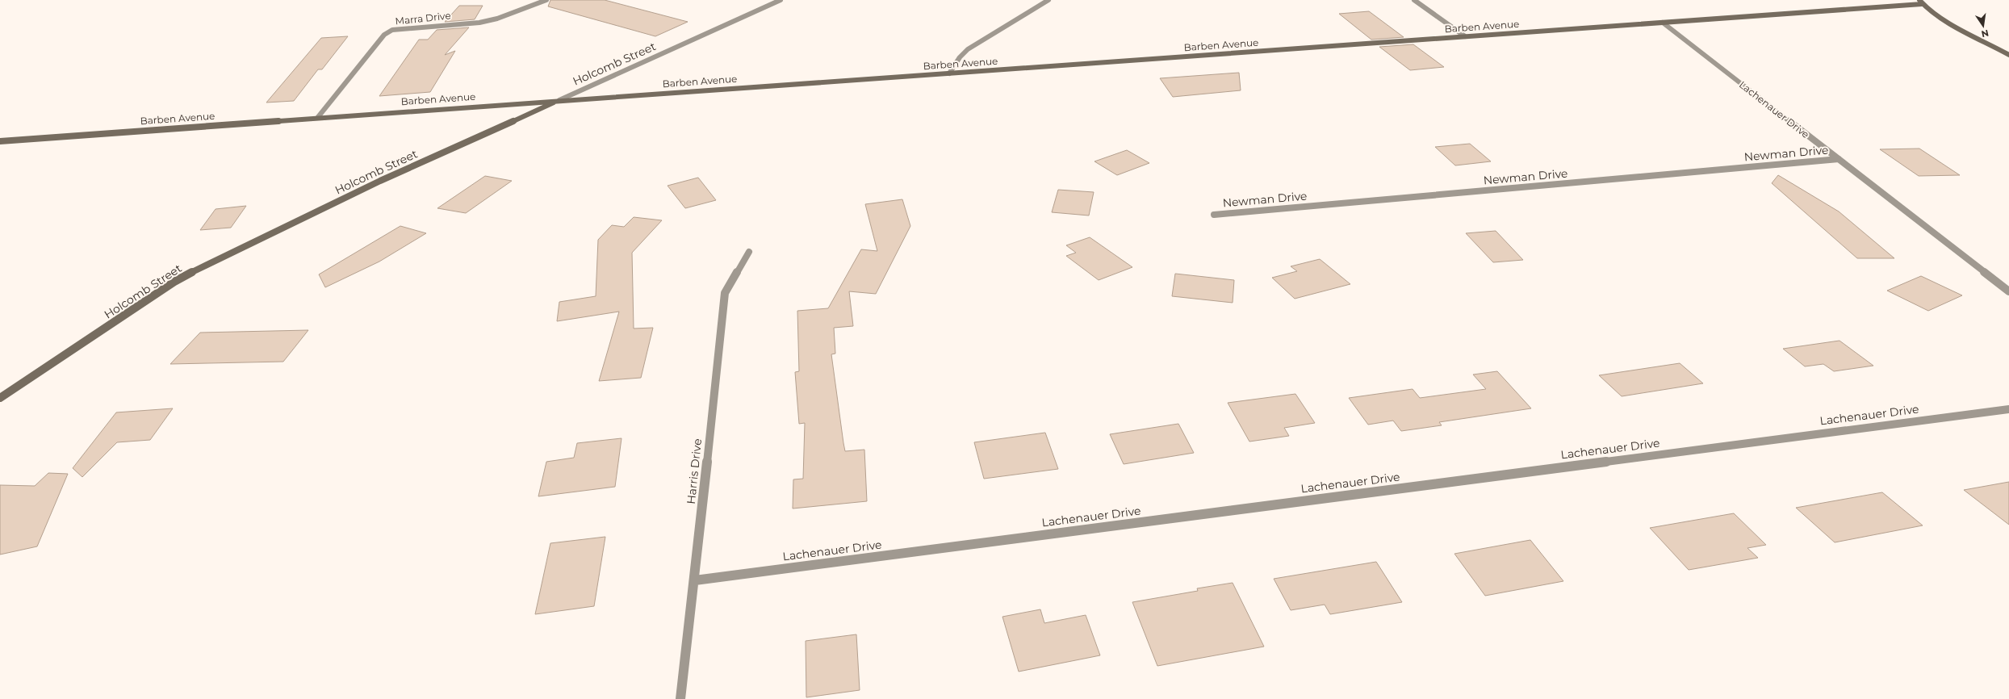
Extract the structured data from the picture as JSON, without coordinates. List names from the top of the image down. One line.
{"streets":{"street":["Marra Drive","Barben Avenue","Holcomb Street","Lachenauer Drive","Newman Drive","Harris Drive"]},"crossings":[["Marra Drive","Barben Avenue"],["Barben Avenue","Holcomb Street"],["Barben Avenue","Lachenauer Drive"],["Lachenauer Drive","Newman Drive"],["Lachenauer Drive","Harris Drive"]],"north":"bottom"}
